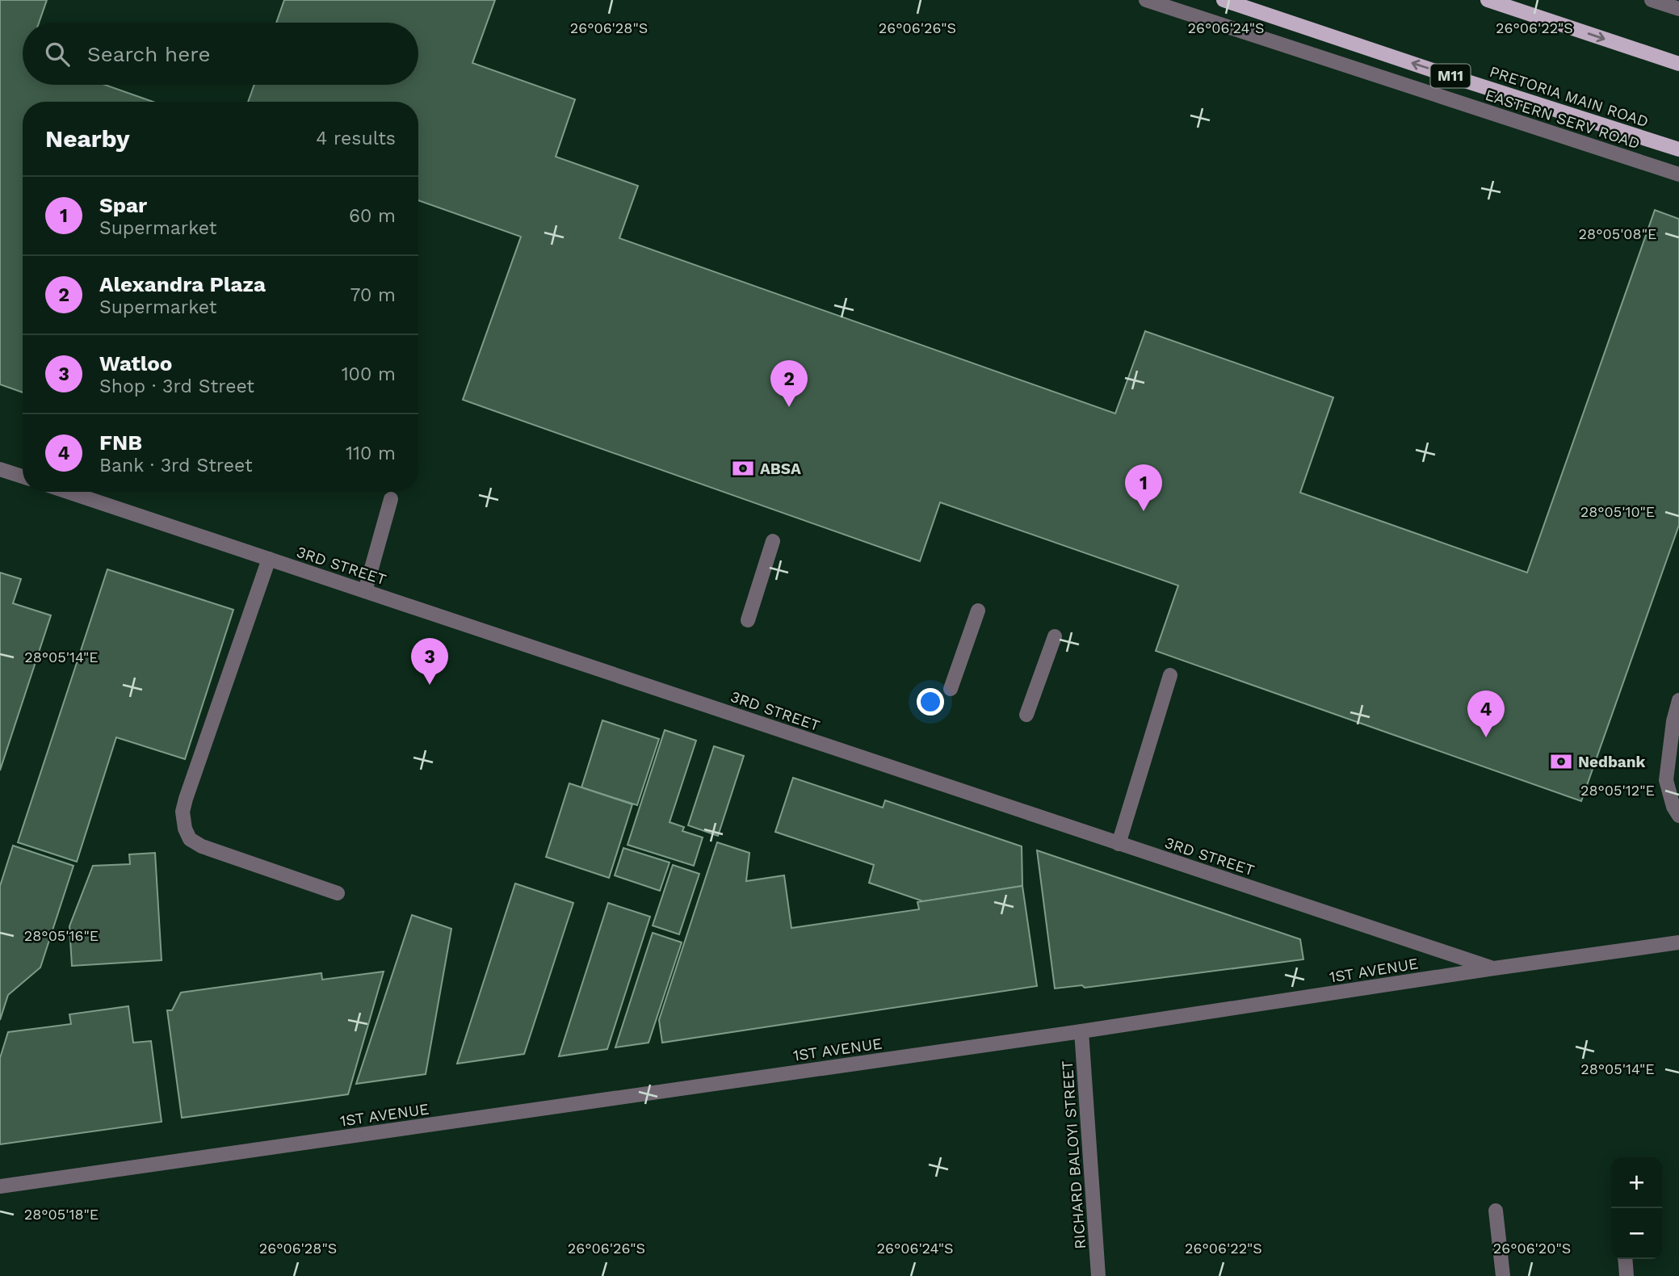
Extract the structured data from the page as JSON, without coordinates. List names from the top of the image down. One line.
{"streets":{"main road":["M11","PRETORIA MAIN ROAD"],"street":["EASTERN SERV ROAD","3RD STREET","1ST AVENUE","RICHARD BALOYI STREET"]},"crossings":[["3RD STREET","1ST AVENUE"],["1ST AVENUE","RICHARD BALOYI STREET"]],"places":{"bank":["ABSA","Nedbank"]},"page":{"search":"Search here","heading":["Nearby","4 results"],"list":[{"mark":"1","name":"Spar","note":"Supermarket","value":"60 m"},{"mark":"2","name":"Alexandra Plaza","note":"Supermarket","value":"70 m"},{"mark":"3","name":"Watloo","note":"Shop · 3rd Street","value":"100 m"},{"mark":"4","name":"FNB","note":"Bank · 3rd Street","value":"110 m"}],"pins":["2","1","3","4"],"map_buttons":["+","−"]},"coordinates":["26°06'28\"S","26°06'26\"S","26°06'24\"S","26°06'22\"S","28°05'08\"E","28°05'10\"E","28°05'14\"E","28°05'12\"E","28°05'16\"E","28°05'18\"E","26°06'20\"S"]}
